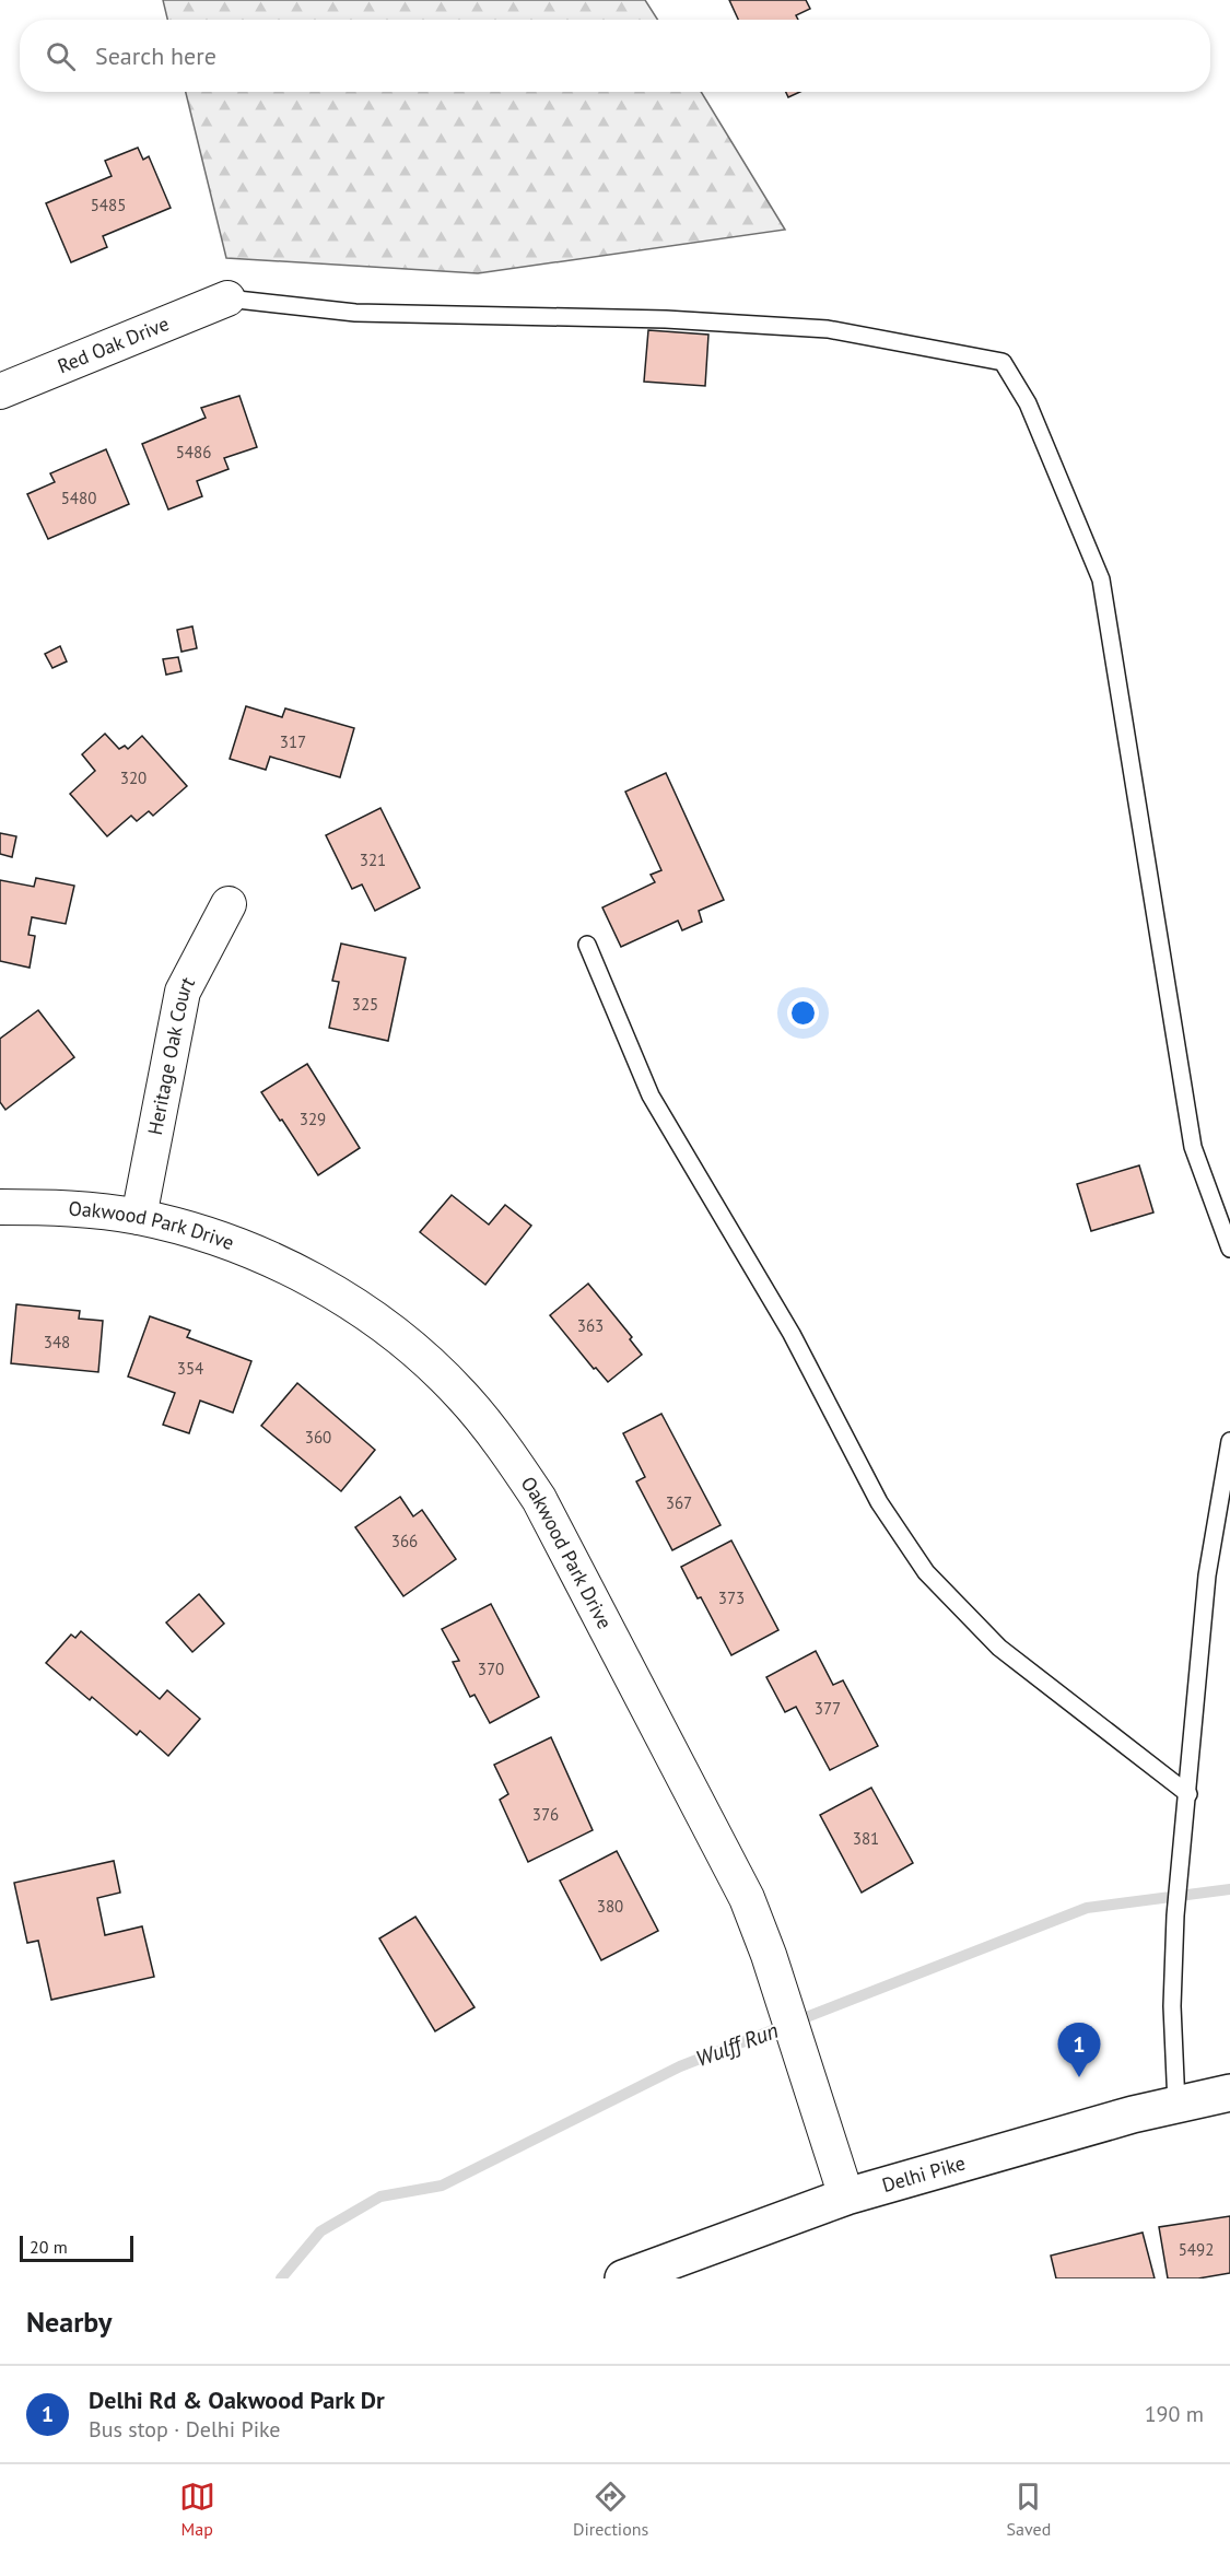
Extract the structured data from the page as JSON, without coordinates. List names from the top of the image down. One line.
{"streets":{"street":["Red Oak Drive","Heritage Oak Court","Oakwood Park Drive","Delhi Pike"]},"crossings":[["Heritage Oak Court","Oakwood Park Drive"],["Oakwood Park Drive","Delhi Pike"]],"water":["Wulff Run"],"house_numbers":["5485","5486","5480","317","320","321","325","329","363","348","354","360","367","366","373","370","377","376","381","380","5492"],"scale_bar":"20 m","page":{"search":"Search here","pins":"1","scale":"20 m","heading":"Nearby","list":[{"mark":"1","name":"Delhi Rd & Oakwood Park Dr","note":"Bus stop · Delhi Pike","value":"190 m"}],"nav":["Map","Directions","Saved"]}}
